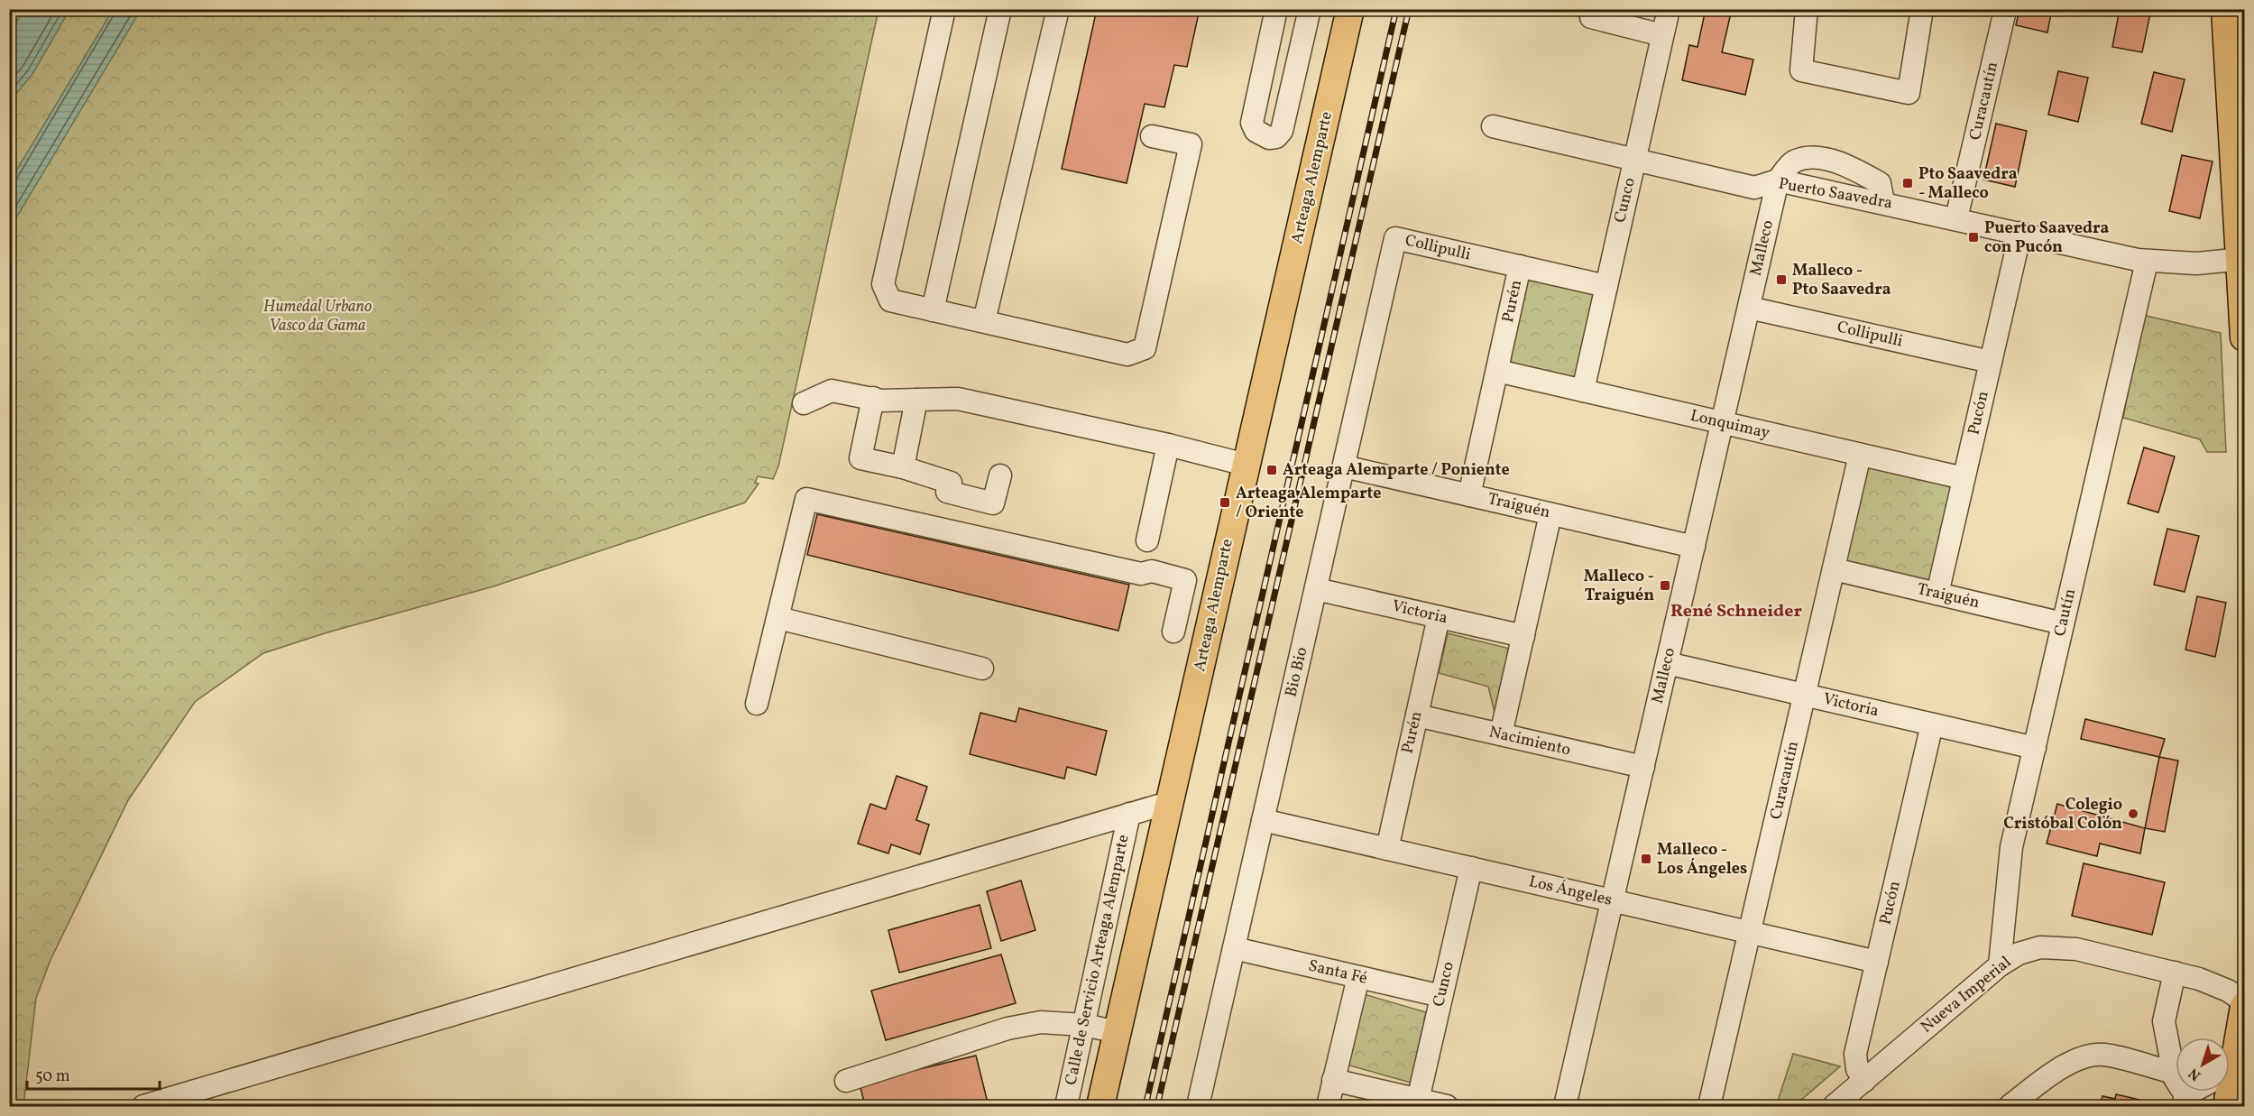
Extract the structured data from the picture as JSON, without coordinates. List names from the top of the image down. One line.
{"streets":{"main road":["Arteaga Alemparte"],"street":["Curacautín","Puerto Saavedra","Cunco","Collipulli","Malleco","Purén","Pucón","Lonquimay","Traiguén","Victoria","Cautín","Bio Bio","Nacimiento","Los Ángeles","Calle de Servicio Arteaga Alemparte","Santa Fé","Nueva Imperial"]},"crossings":[["Curacautín","Puerto Saavedra"],["Curacautín","Lonquimay"],["Curacautín","Traiguén"],["Curacautín","Victoria"],["Curacautín","Los Ángeles"],["Puerto Saavedra","Cunco"],["Puerto Saavedra","Malleco"],["Puerto Saavedra","Pucón"],["Puerto Saavedra","Cautín"],["Cunco","Collipulli"],["Cunco","Lonquimay"],["Cunco","Los Ángeles"],["Cunco","Santa Fé"],["Collipulli","Malleco"],["Collipulli","Purén"],["Collipulli","Pucón"],["Collipulli","Bio Bio"],["Malleco","Lonquimay"],["Malleco","Traiguén"],["Malleco","Victoria"],["Malleco","Nacimiento"],["Malleco","Los Ángeles"],["Purén","Lonquimay"],["Purén","Traiguén"],["Purén","Victoria"],["Purén","Nacimiento"],["Purén","Los Ángeles"],["Pucón","Lonquimay"],["Pucón","Traiguén"],["Pucón","Victoria"],["Pucón","Los Ángeles"],["Pucón","Nueva Imperial"],["Traiguén","Cautín"],["Traiguén","Bio Bio"],["Victoria","Cautín"],["Victoria","Bio Bio"],["Cautín","Nueva Imperial"],["Bio Bio","Los Ángeles"],["Bio Bio","Santa Fé"]],"districts":["René Schneider"],"parks":["Humedal Urbano Vasco da Gama"],"places":{"transit":["Pto Saavedra - Malleco","Puerto Saavedra con Pucón","Malleco - Pto Saavedra","Arteaga Alemparte / Poniente","Arteaga Alemparte / Oriente","Malleco - Traiguén","Malleco - Los Ángeles"],"other":["Colegio Cristóbal Colón"]},"scale_bar":"50 m","north":"bottom left"}
